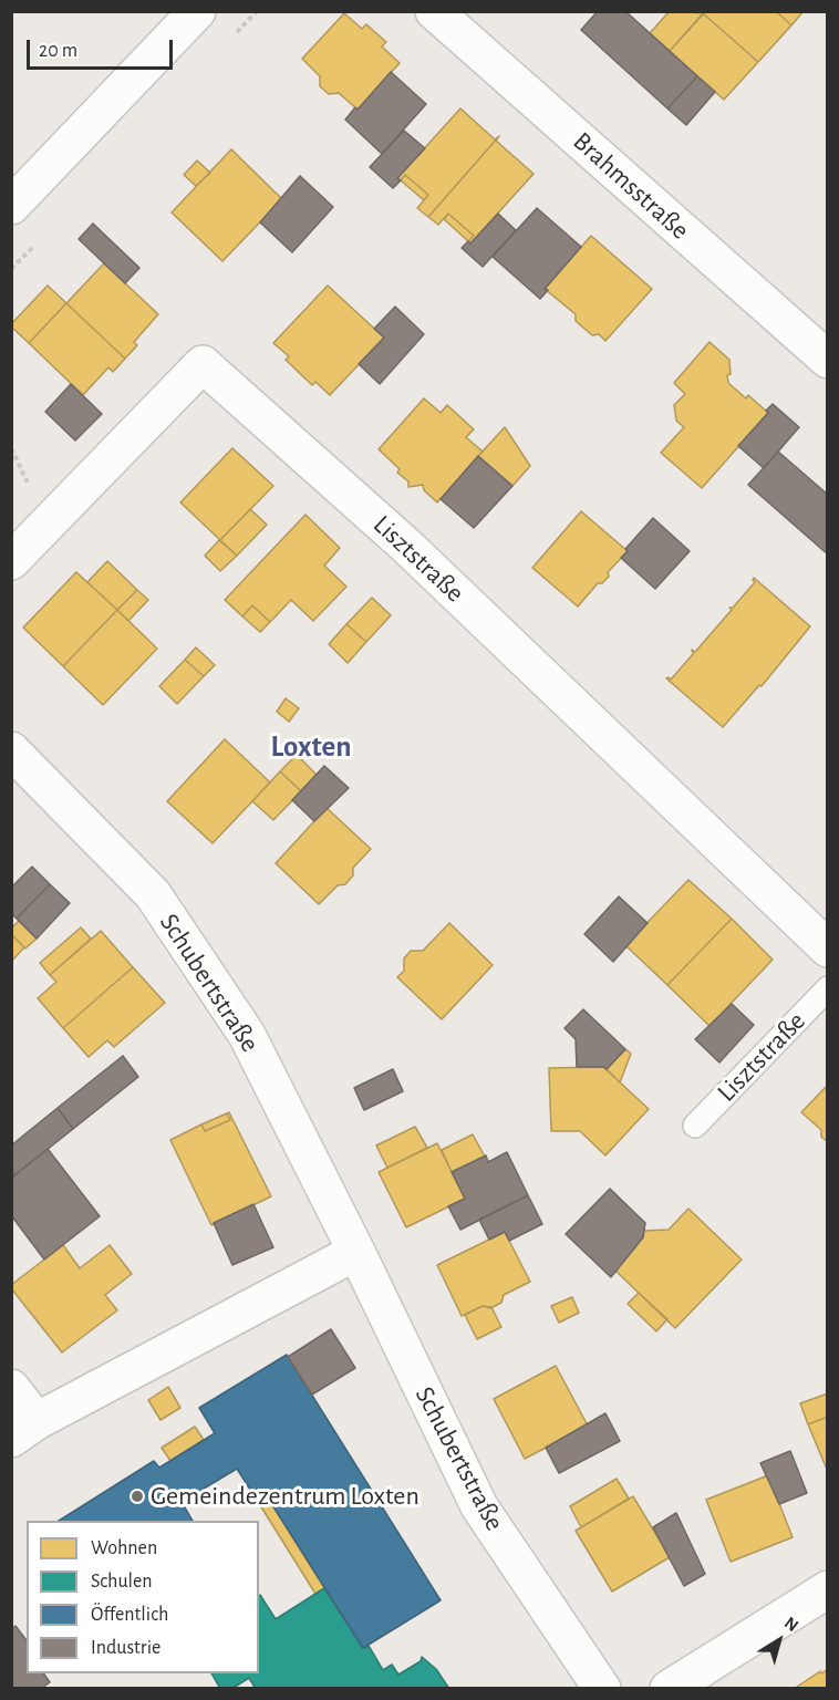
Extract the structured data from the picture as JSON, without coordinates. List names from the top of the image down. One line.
{"streets":{"street":["Brahmsstraße","Lisztstraße","Schubertstraße"]},"districts":["Loxten"],"places":["Gemeindezentrum Loxten"],"legend":["Wohnen","Schulen","Öffentlich","Industrie"],"scale_bar":"20 m","north":"top right"}
